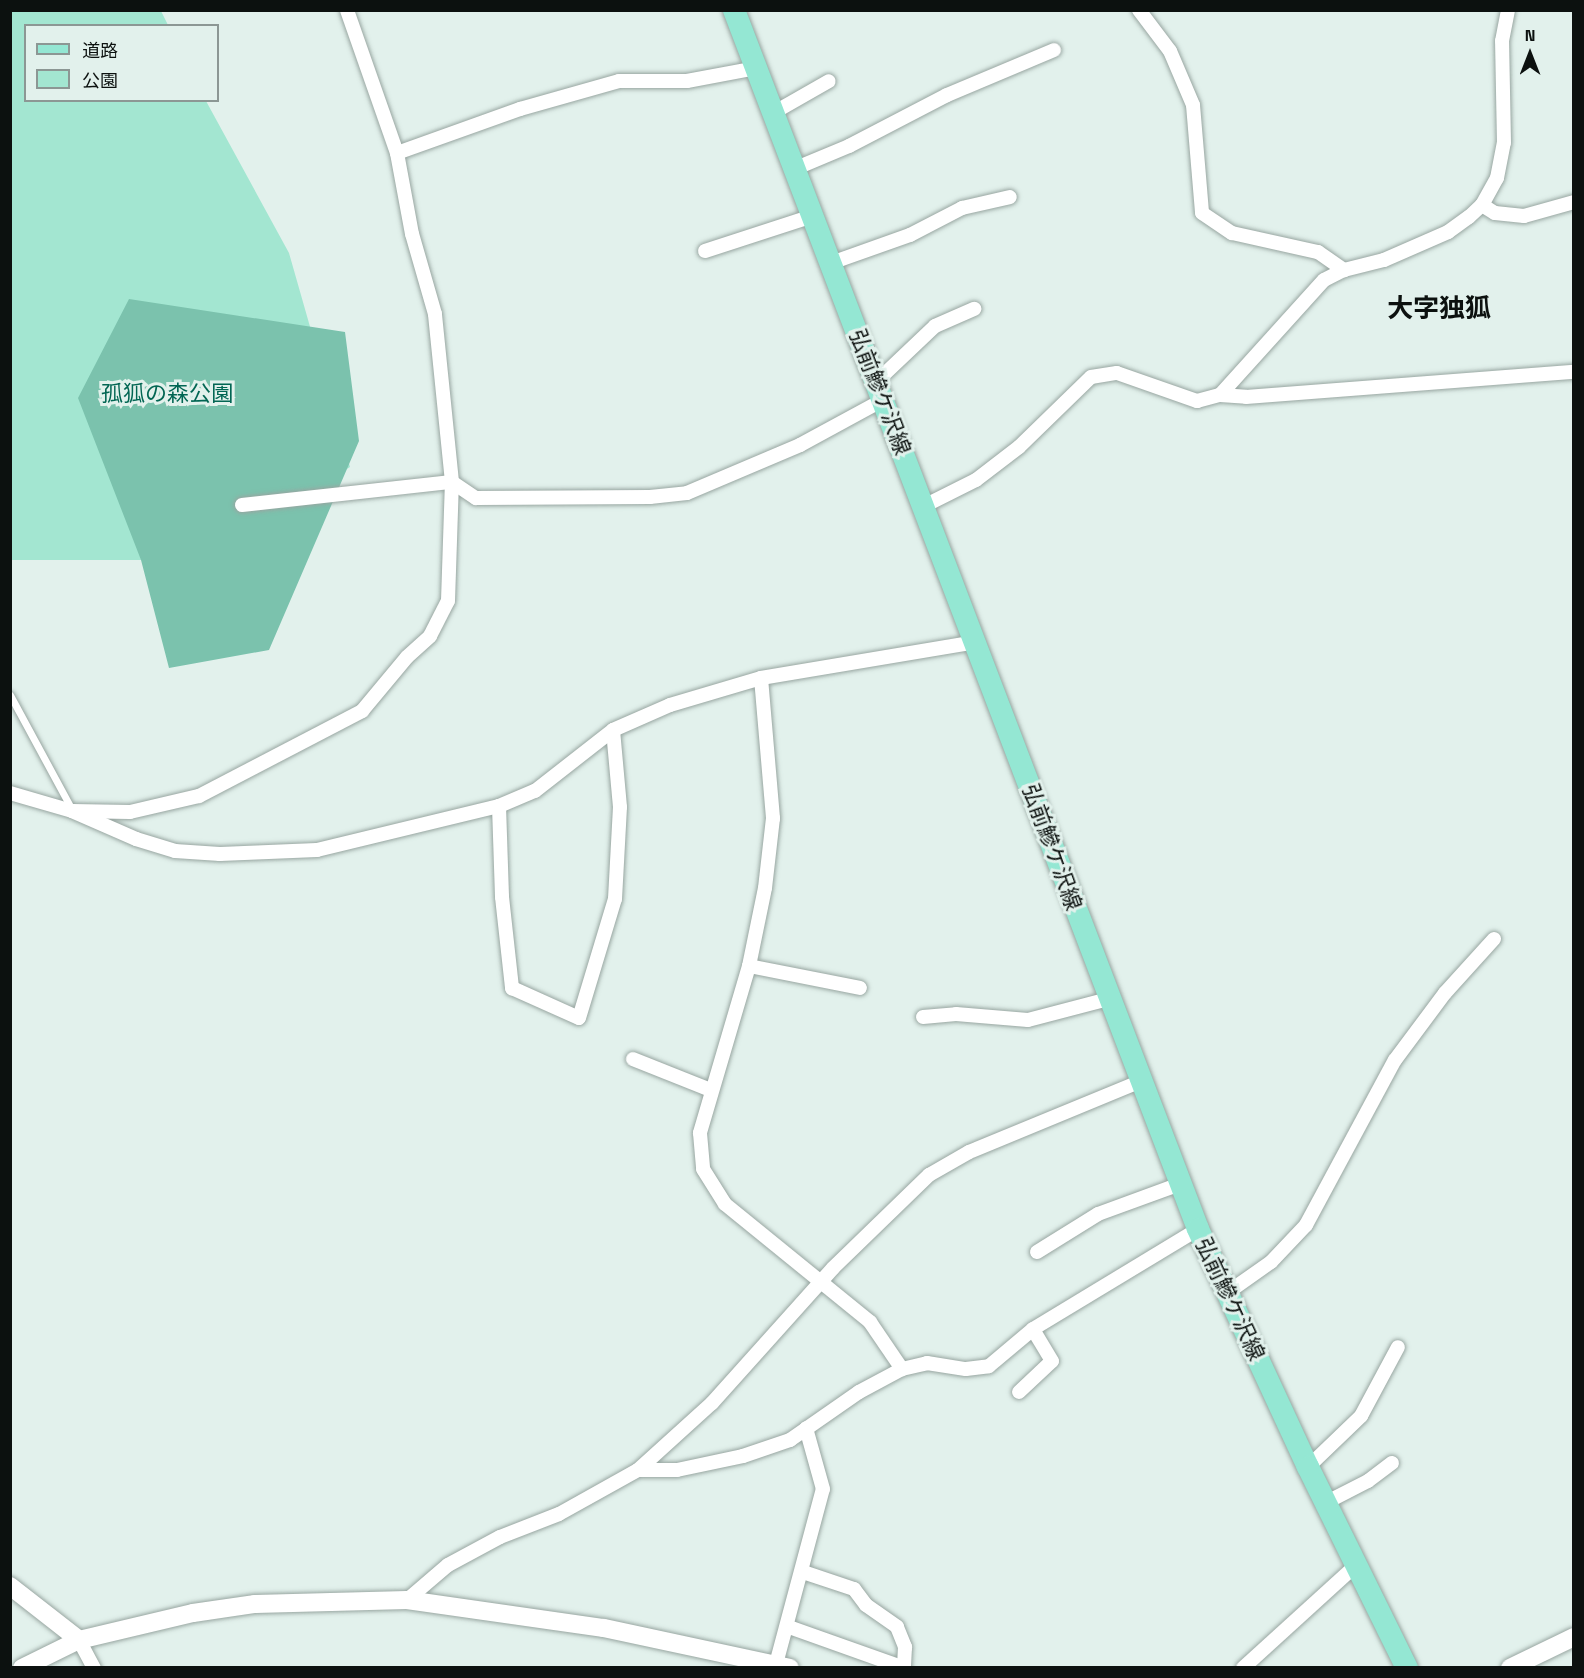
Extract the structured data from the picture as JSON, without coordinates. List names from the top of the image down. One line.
{"streets":{"main road":["弘前鰺ケ沢線"]},"districts":["大字独狐"],"parks":["孤狐の森公園"],"legend":["道路","公園"],"north":"top"}
